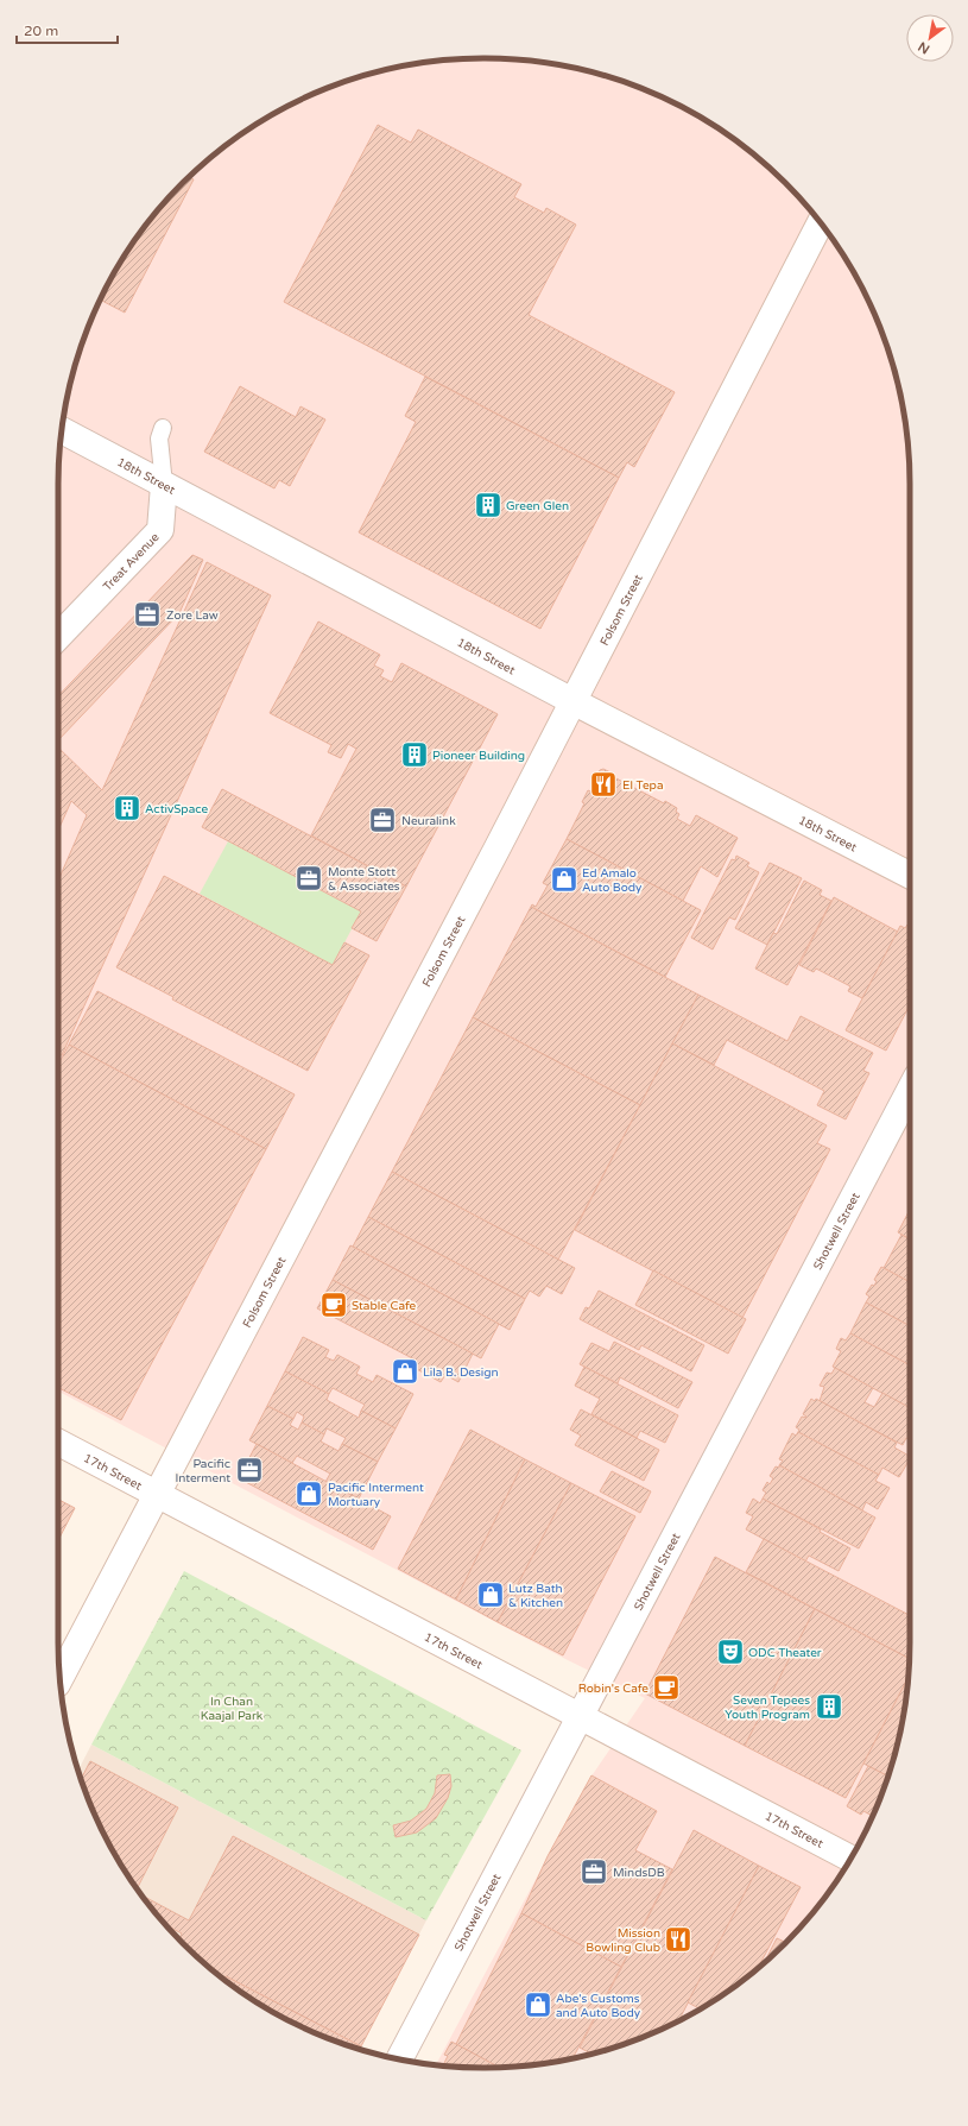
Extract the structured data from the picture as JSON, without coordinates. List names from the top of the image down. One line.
{"streets":{"street":["18th Street","Treat Avenue","Folsom Street","Shotwell Street","17th Street"]},"crossings":[["18th Street","Treat Avenue"],["18th Street","Folsom Street"],["Folsom Street","17th Street"],["Shotwell Street","17th Street"]],"parks":["In Chan Kaajal Park"],"places":{"building":["Green Glen","Pioneer Building","ActivSpace","Seven Tepees Youth Program"],"office":["Zore Law","Neuralink","Monte Stott & Associates","Pacific Interment","MindsDB"],"restaurant":["El Tepa","Mission Bowling Club"],"shop":["Ed Amalo Auto Body","Lila B. Design","Pacific Interment Mortuary","Lutz Bath & Kitchen","Abe's Customs and Auto Body"],"cafe":["Stable Cafe","Robin's Cafe"],"theatre":["ODC Theater"]},"scale_bar":"20 m","north":"bottom left"}
